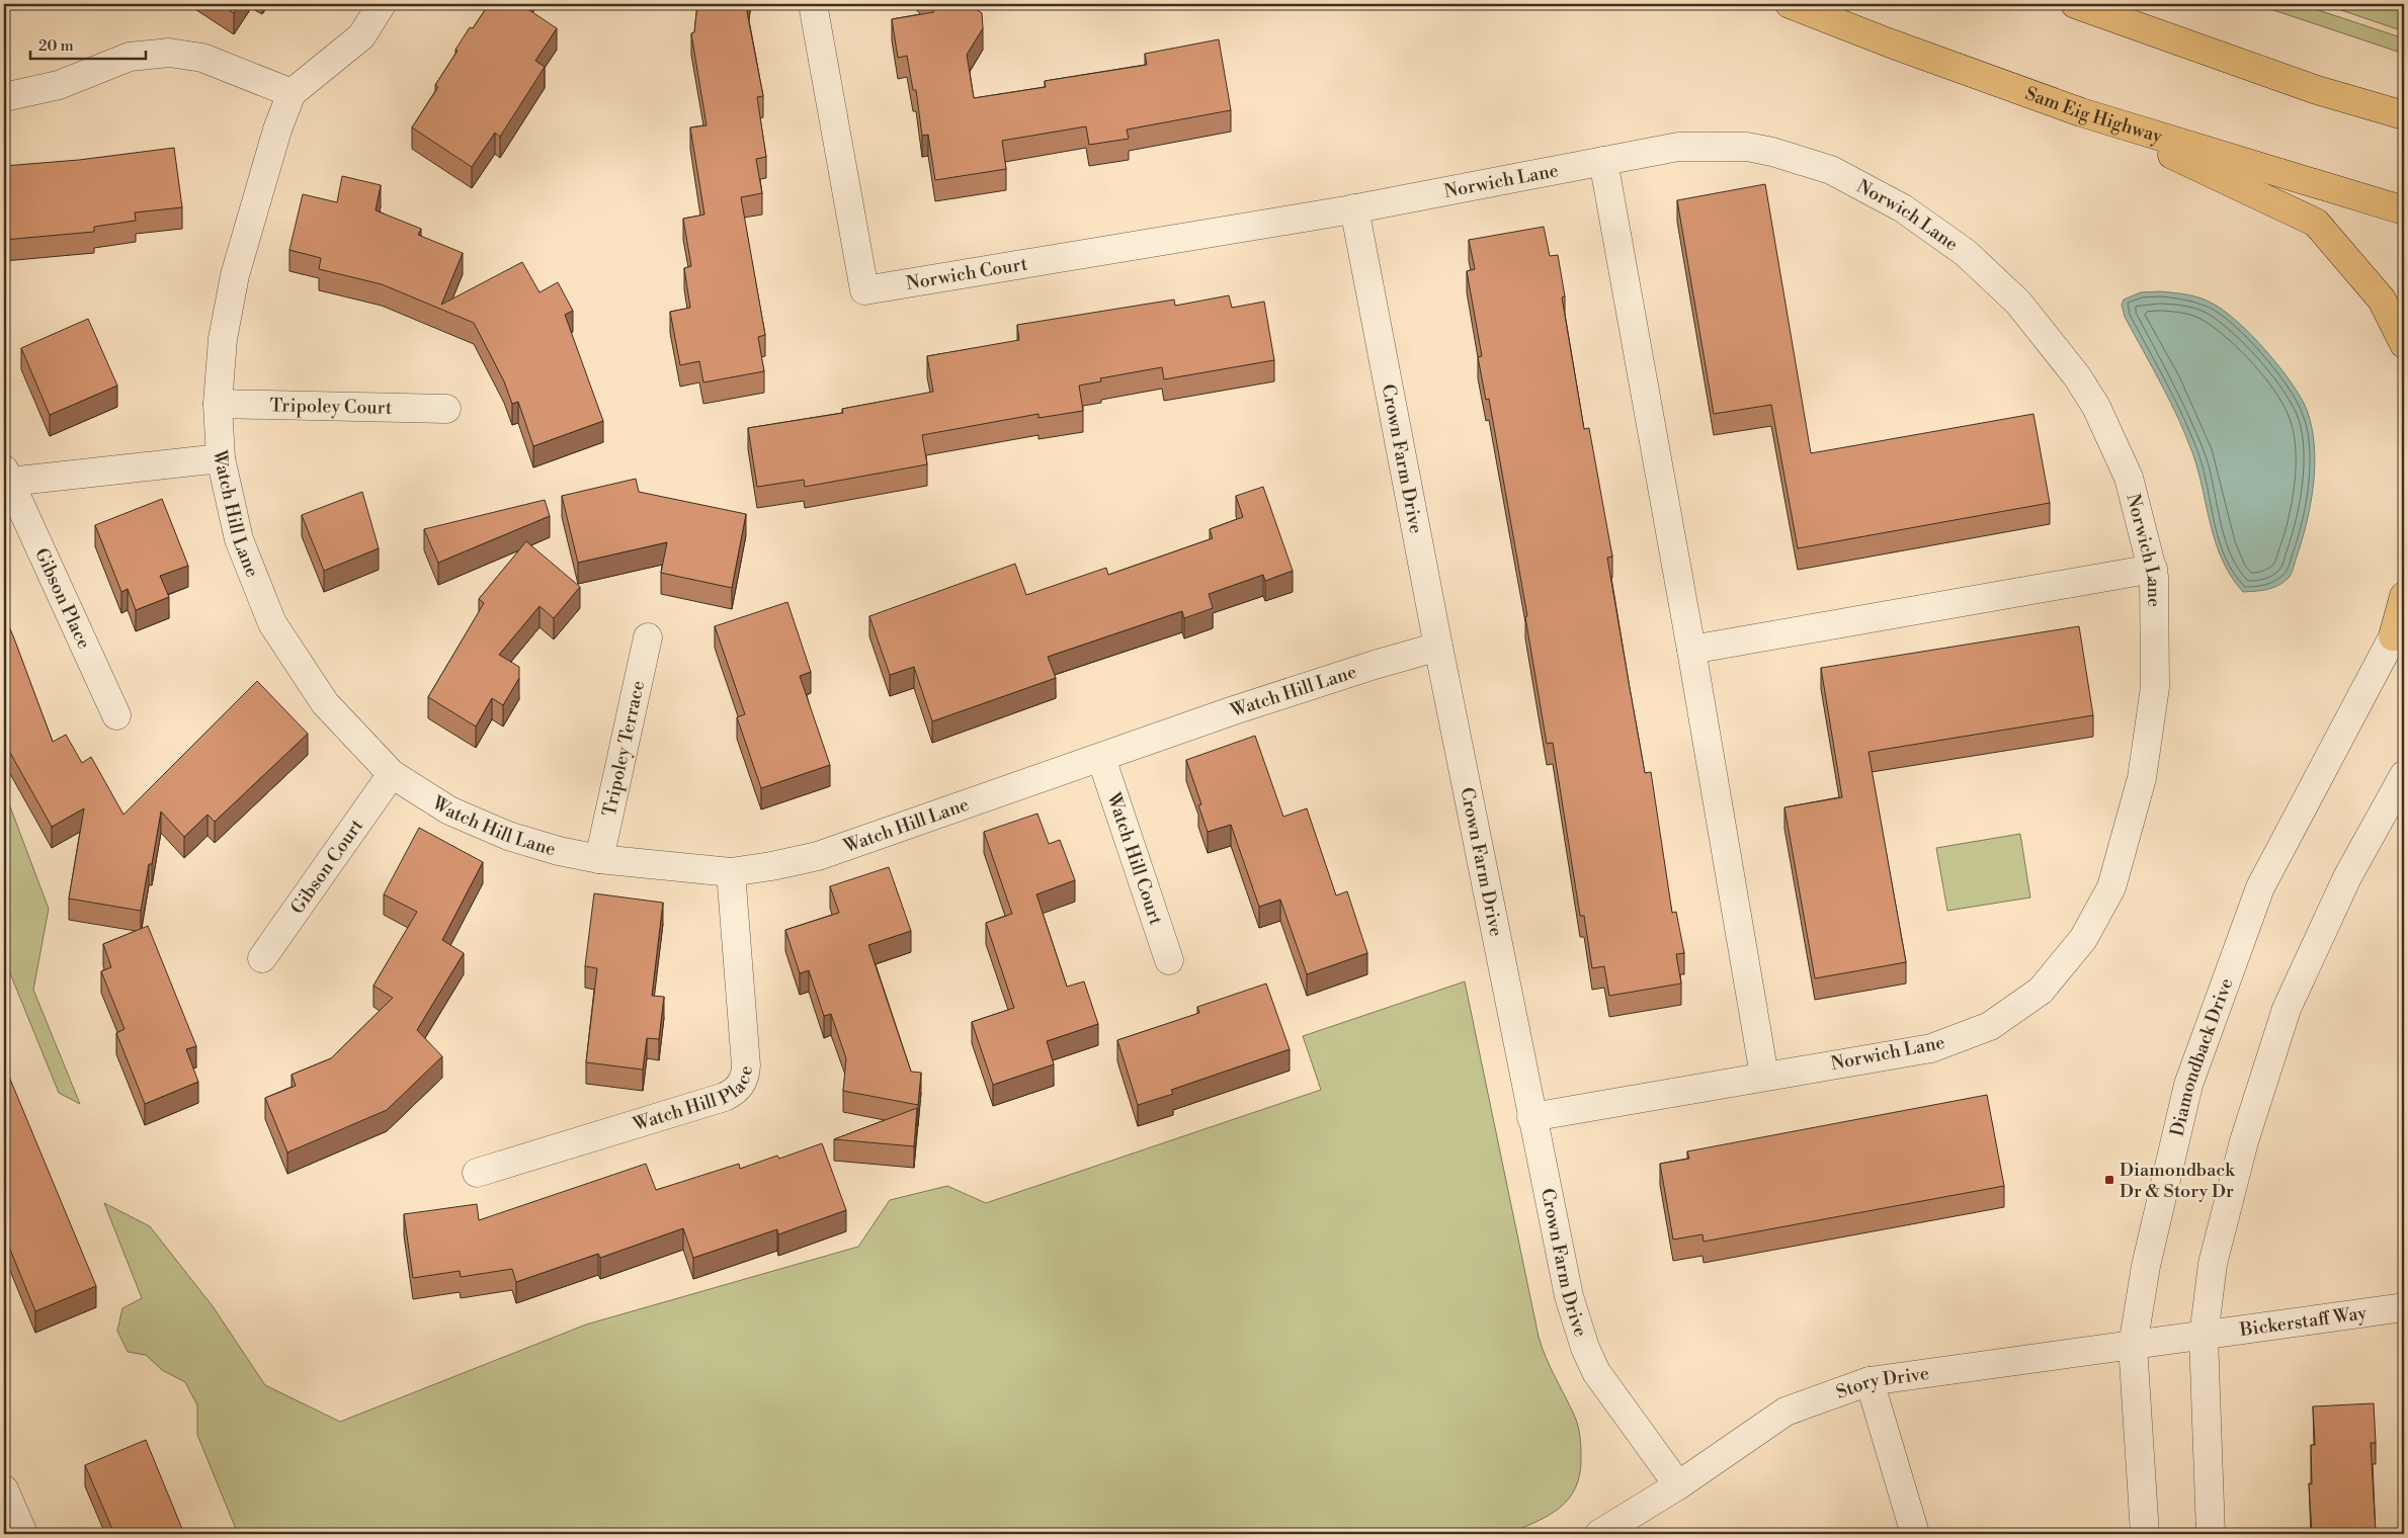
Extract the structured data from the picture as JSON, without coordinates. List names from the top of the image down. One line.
{"streets":{"main road":["Sam Eig Highway"],"street":["Norwich Lane","Norwich Court","Tripoley Court","Crown Farm Drive","Watch Hill Lane","Gibson Place","Tripoley Terrace","Watch Hill Court","Gibson Court","Diamondback Drive","Watch Hill Place","Bickerstaff Way","Story Drive"]},"crossings":[["Norwich Lane","Norwich Court"],["Norwich Lane","Crown Farm Drive"],["Norwich Court","Crown Farm Drive"],["Tripoley Court","Watch Hill Lane"],["Crown Farm Drive","Watch Hill Lane"],["Crown Farm Drive","Story Drive"],["Watch Hill Lane","Gibson Place"],["Watch Hill Lane","Tripoley Terrace"],["Watch Hill Lane","Watch Hill Court"],["Watch Hill Lane","Gibson Court"],["Watch Hill Lane","Watch Hill Place"],["Diamondback Drive","Story Drive"],["Bickerstaff Way","Story Drive"]],"places":{"transit":["Diamondback Dr & Story Dr"]},"scale_bar":"20 m"}
